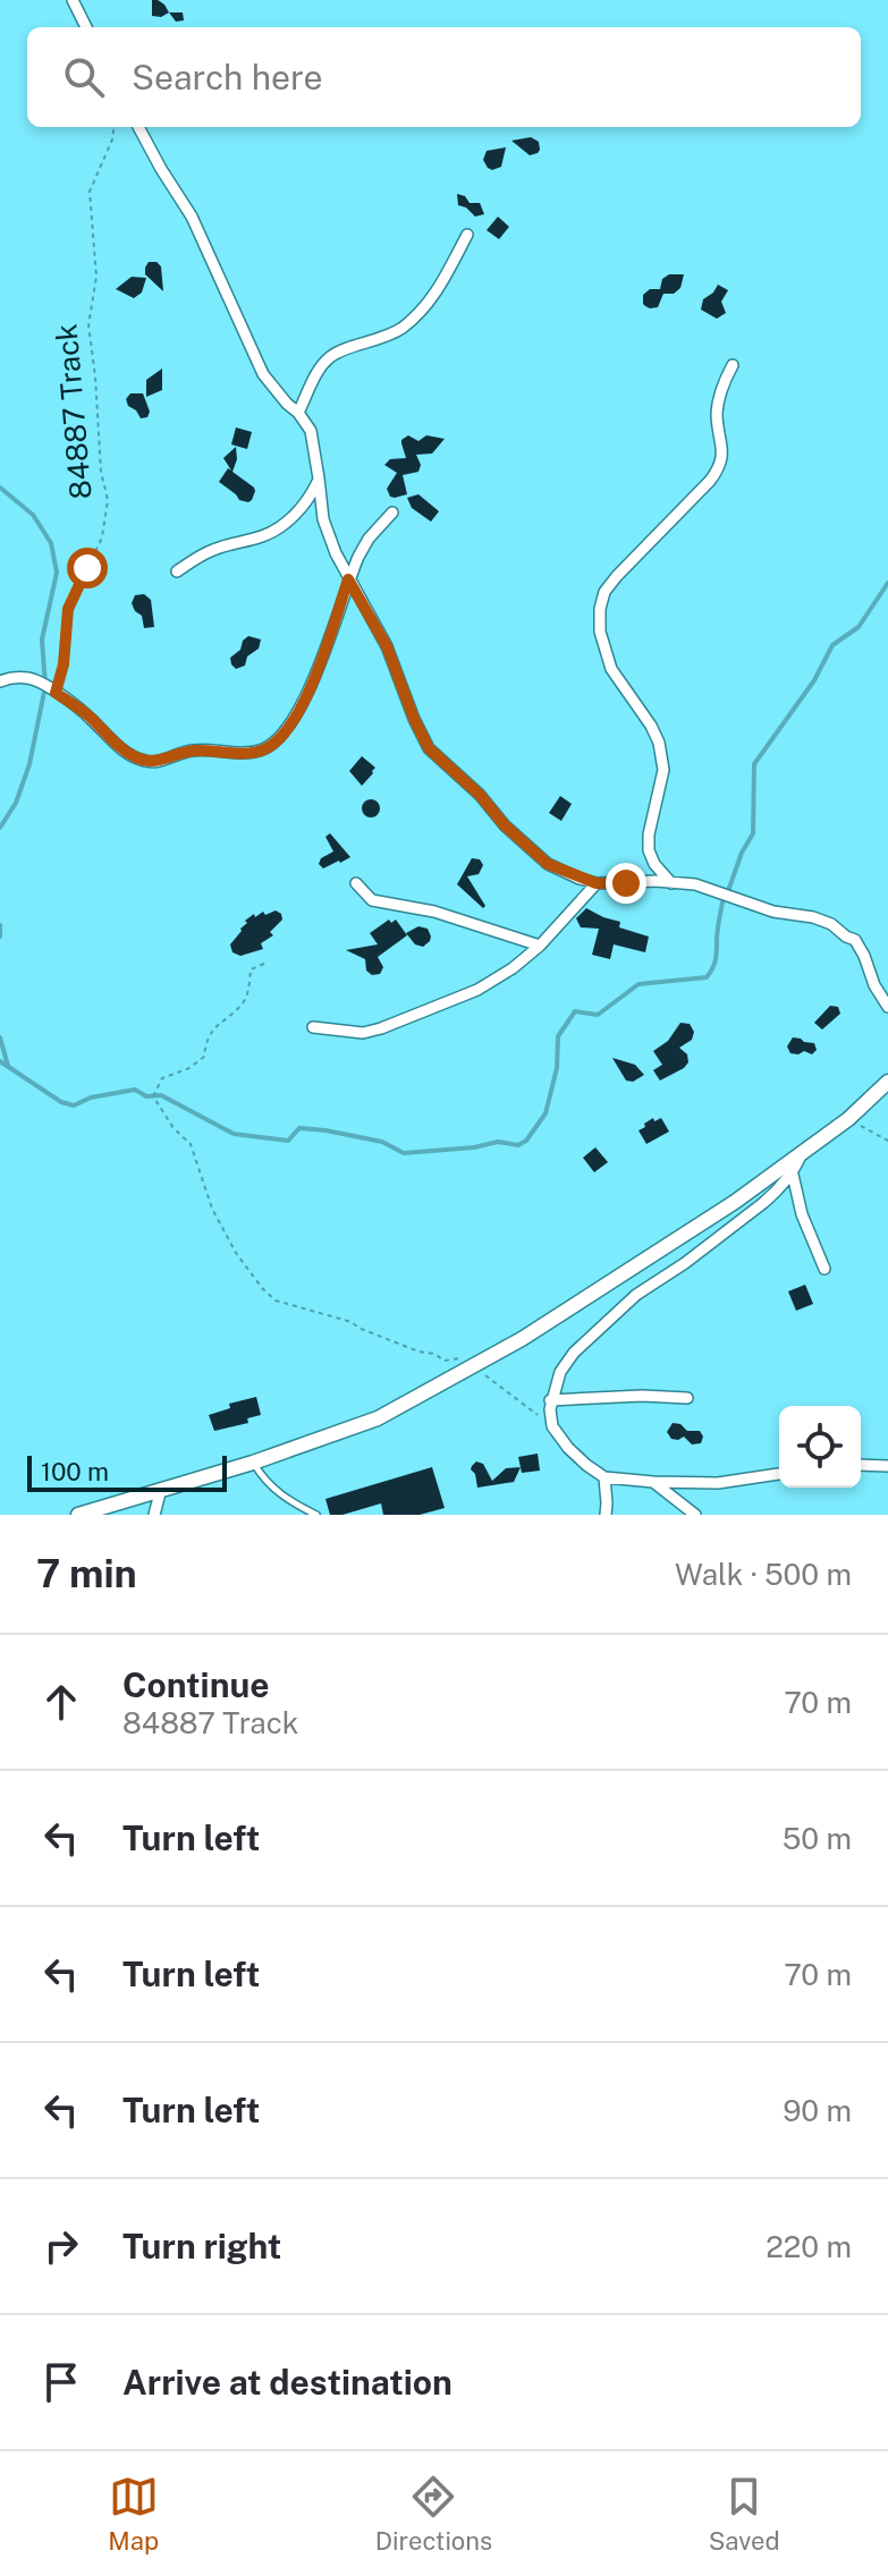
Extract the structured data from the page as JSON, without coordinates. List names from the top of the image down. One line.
{"streets":{"path":["84887 Track"]},"scale_bar":"100 m","page":{"search":"Search here","scale":"100 m","heading":["7 min","Walk · 500 m"],"list":[["Continue","84887 Track","70 m"],["Turn left","50 m"],["Turn left","70 m"],["Turn left","90 m"],["Turn right","220 m"],"Arrive at destination"],"nav":["Map","Directions","Saved"]}}
